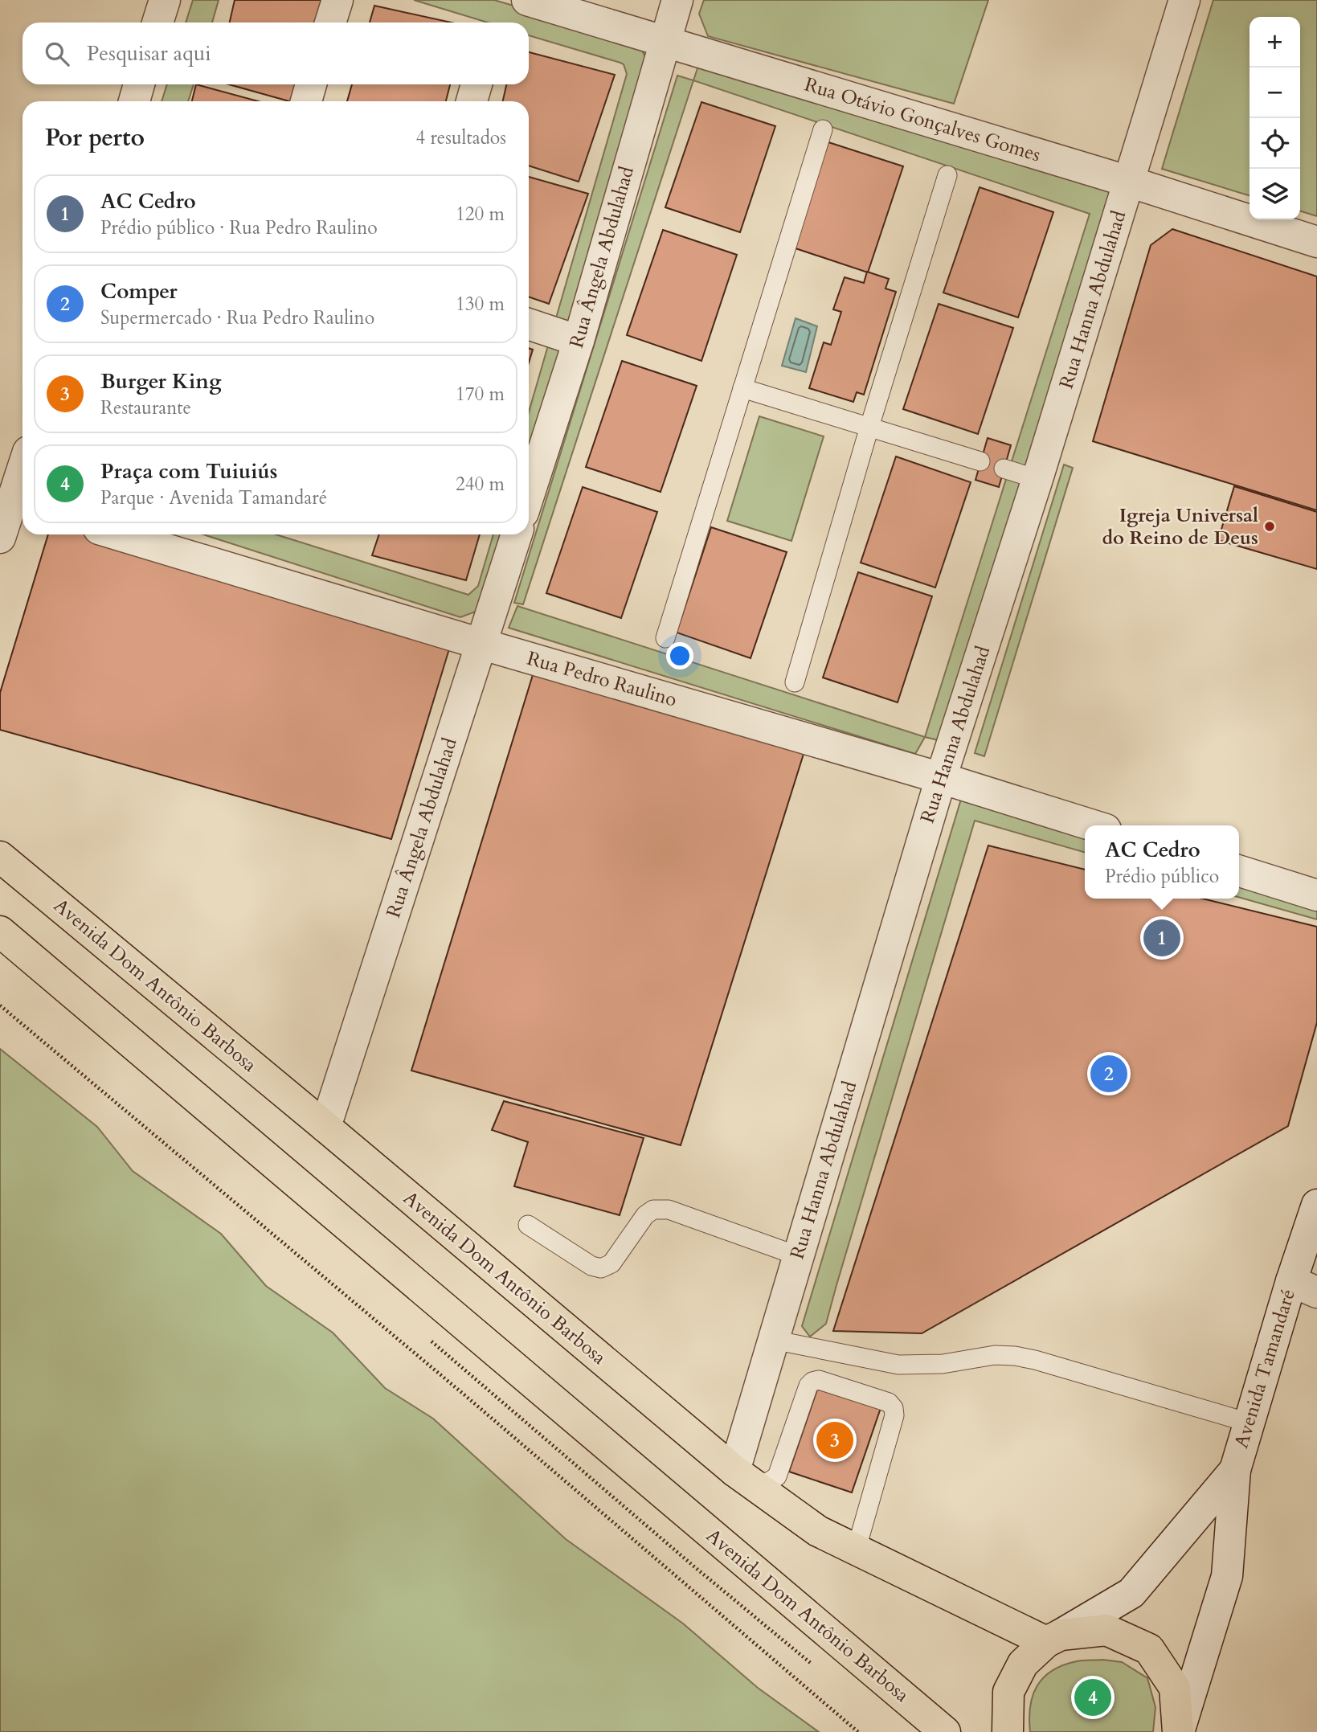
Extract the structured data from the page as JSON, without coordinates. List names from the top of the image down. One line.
{"streets":{"main road":["Avenida Dom Antônio Barbosa"],"street":["Rua Otávio Gonçalves Gomes","Rua Ângela Abdulahad","Rua Hanna Abdulahad","Rua Pedro Raulino","Avenida Tamandaré"]},"crossings":[["Rua Otávio Gonçalves Gomes","Rua Ângela Abdulahad"],["Rua Otávio Gonçalves Gomes","Rua Hanna Abdulahad"],["Rua Ângela Abdulahad","Rua Pedro Raulino"],["Rua Ângela Abdulahad","Avenida Dom Antônio Barbosa"],["Rua Hanna Abdulahad","Rua Pedro Raulino"],["Rua Hanna Abdulahad","Avenida Dom Antônio Barbosa"],["Avenida Dom Antônio Barbosa","Avenida Tamandaré"]],"places":["Igreja Universal do Reino de Deus"],"page":{"map_buttons":["+","−"],"search":"Pesquisar aqui","heading":["Por perto","4 resultados"],"list":[{"mark":"1","name":"AC Cedro","note":"Prédio público · Rua Pedro Raulino","value":"120 m"},{"mark":"2","name":"Comper","note":"Supermercado · Rua Pedro Raulino","value":"130 m"},{"mark":"3","name":"Burger King","note":"Restaurante","value":"170 m"},{"mark":"4","name":"Praça com Tuiuiús","note":"Parque · Avenida Tamandaré","value":"240 m"}],"popup":["AC Cedro","Prédio público"],"pins":["1","2","3","4"]}}
